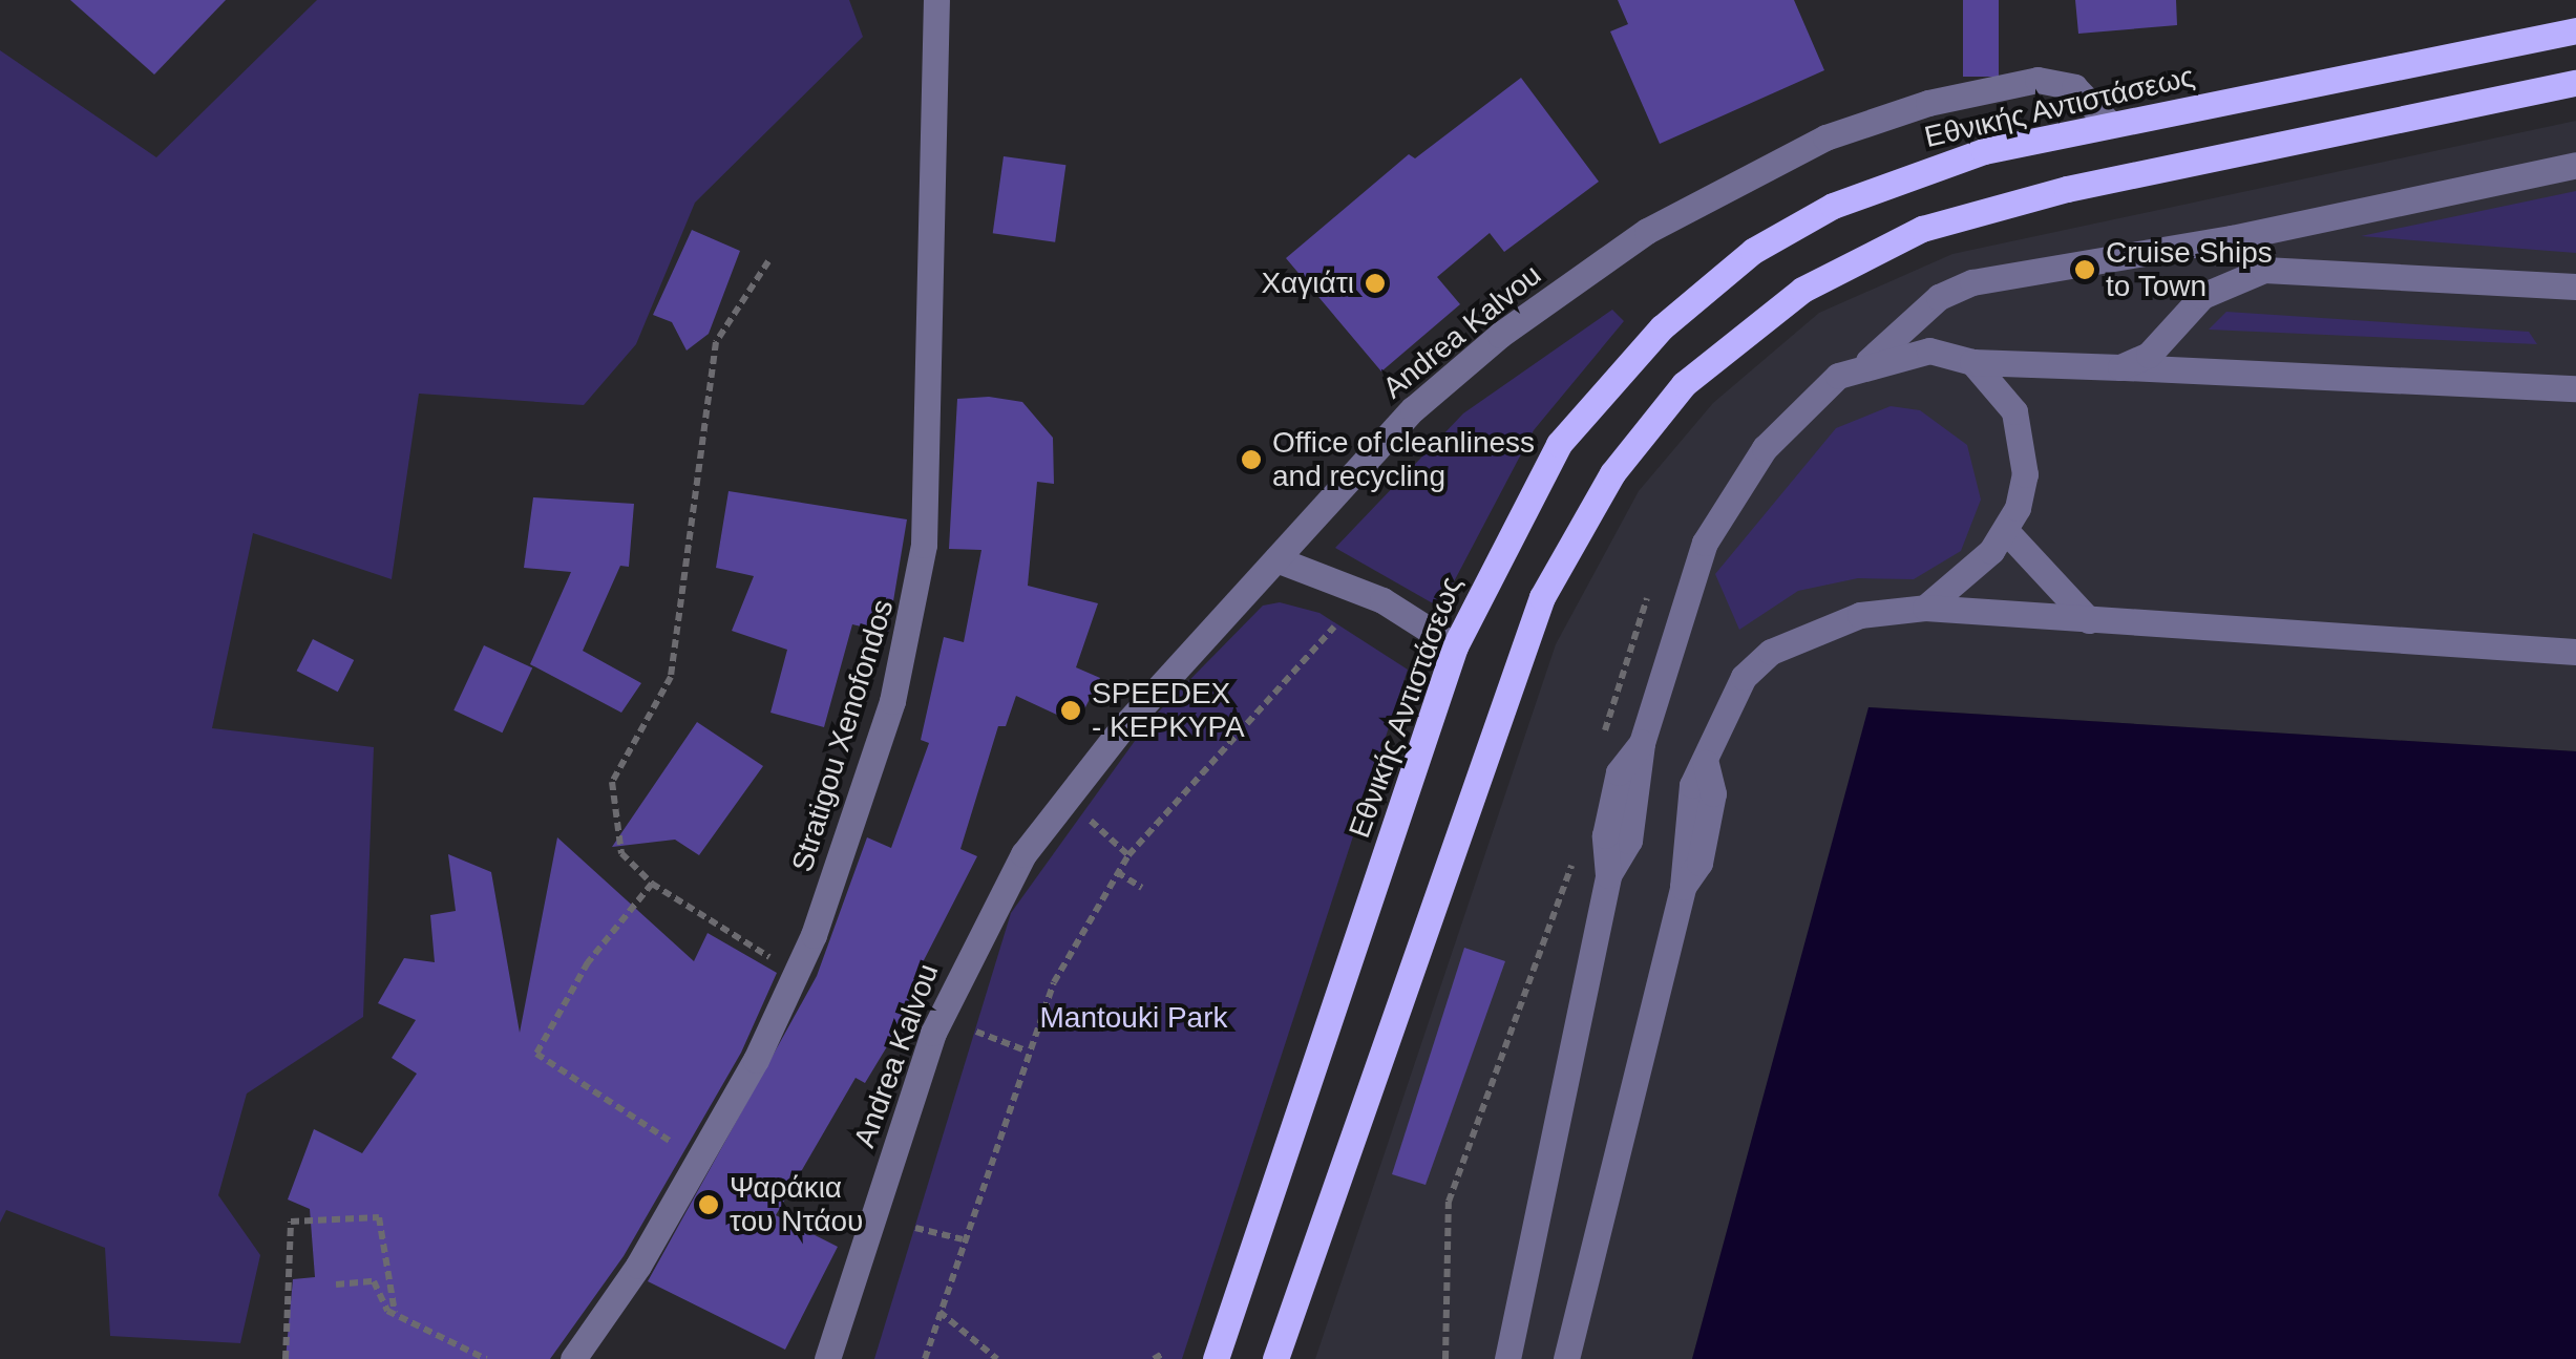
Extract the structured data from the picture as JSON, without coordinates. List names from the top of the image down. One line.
{"streets":{"main road":["Εθνικής Αντιστάσεως"],"street":["Andrea Kalvou","Stratigou Xenofondos"]},"crossings":[["Εθνικής Αντιστάσεως","Andrea Kalvou"]],"parks":["Mantouki Park"],"places":["Cruise Ships to Town","Χαγιάτι","Office of cleanliness and recycling","SPEEDEX - ΚΕΡΚΥΡΑ","Ψαράκια του Ντάου"]}
